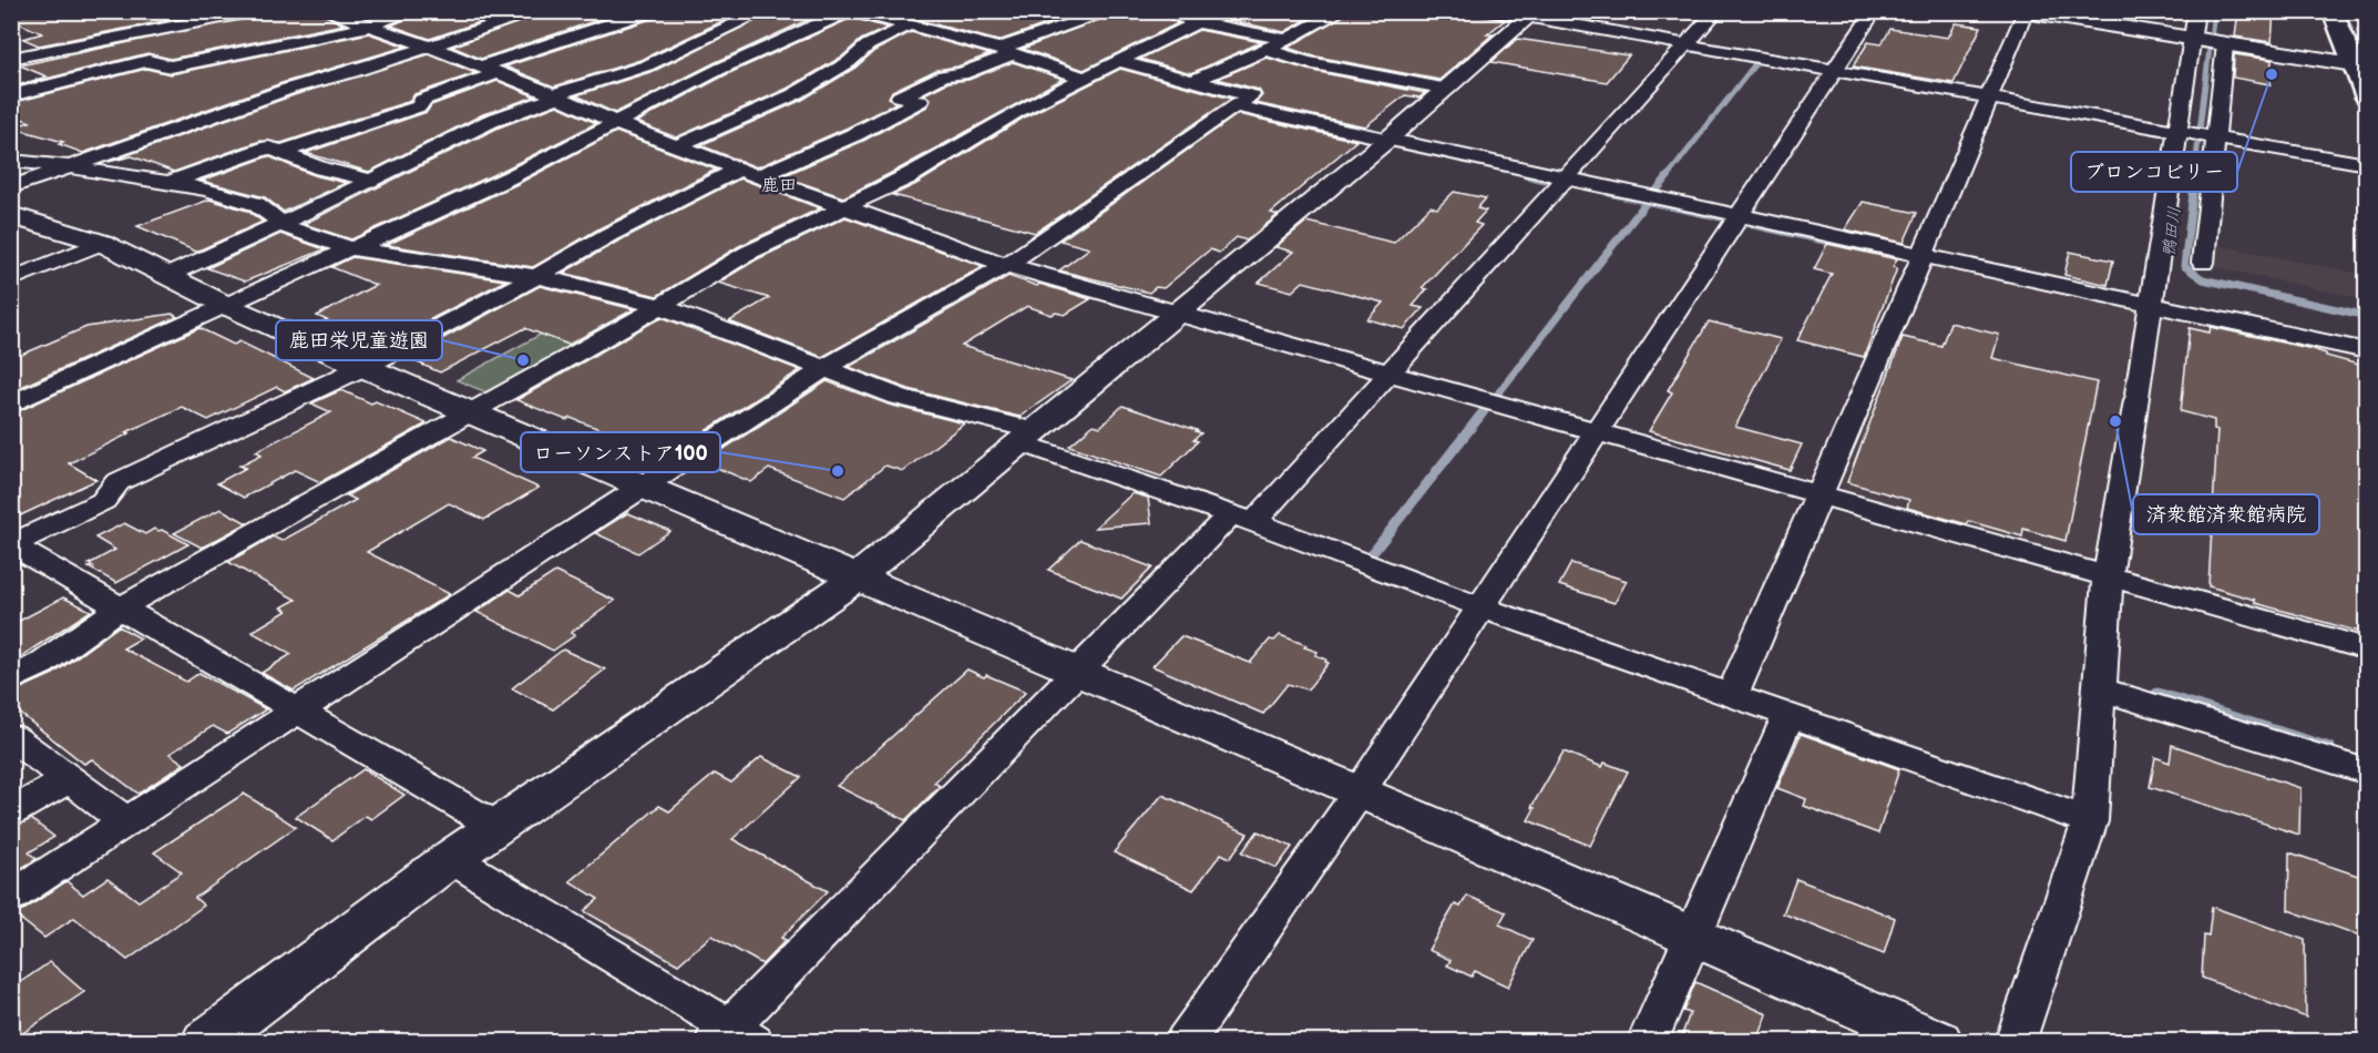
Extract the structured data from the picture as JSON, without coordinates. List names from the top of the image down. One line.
{"districts":["鹿田"],"water":["鴨田川"],"places":["ブロンコビリー","鹿田栄児童遊園","済衆館済衆館病院","ローソンストア100"]}
